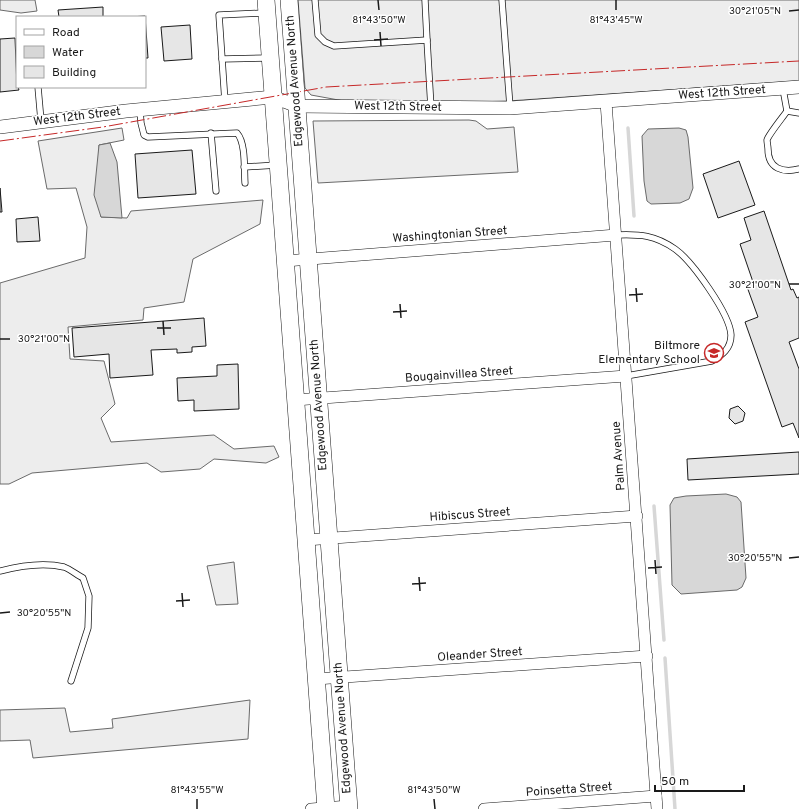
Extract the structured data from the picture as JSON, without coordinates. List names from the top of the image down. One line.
{"streets":{"main road":["Edgewood Avenue North"],"street":["West 12th Street","Washingtonian Street","Bougainvillea Street","Palm Avenue","Hibiscus Street","Oleander Street","Poinsetta Street"]},"crossings":[["Edgewood Avenue North","West 12th Street"],["Edgewood Avenue North","Washingtonian Street"],["Edgewood Avenue North","Bougainvillea Street"],["Edgewood Avenue North","Hibiscus Street"],["Edgewood Avenue North","Oleander Street"],["West 12th Street","Palm Avenue"],["Washingtonian Street","Palm Avenue"],["Bougainvillea Street","Palm Avenue"],["Palm Avenue","Hibiscus Street"],["Palm Avenue","Oleander Street"],["Palm Avenue","Poinsetta Street"]],"places":{"school or university":["Biltmore Elementary School"]},"legend":["Road","Water","Building"],"scale_bar":"50 m","coordinates":["30°21'05\"N","81°43'50\"W","81°43'45\"W","30°21'00\"N","30°20'55\"N","81°43'55\"W"]}
